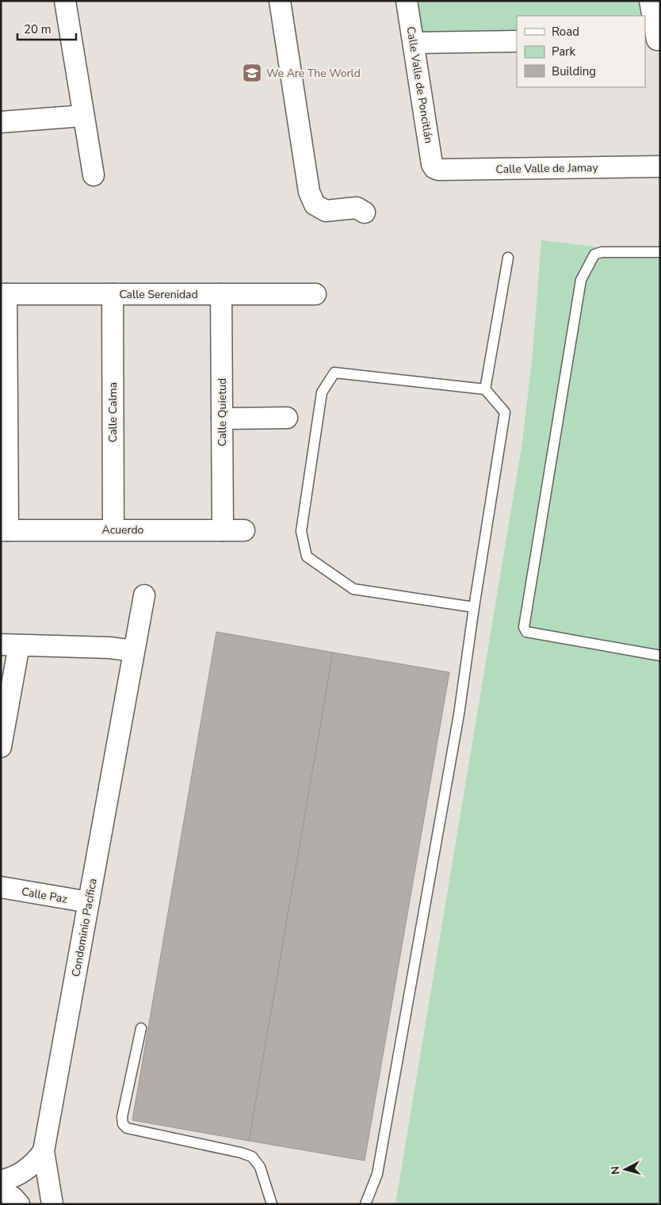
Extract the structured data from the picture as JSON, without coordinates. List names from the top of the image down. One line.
{"streets":{"street":["Calle Valle de Poncitlán","Calle Valle de Jamay","Calle Serenidad","Calle Calma","Calle Quietud","Acuerdo","Calle Paz","Condominio Pacífica"]},"crossings":[["Calle Valle de Poncitlán","Calle Valle de Jamay"],["Calle Serenidad","Calle Calma"],["Calle Serenidad","Calle Quietud"],["Calle Calma","Acuerdo"],["Calle Quietud","Acuerdo"],["Calle Paz","Condominio Pacífica"]],"places":{"school or university":["We Are The World"]},"legend":["Road","Park","Building"],"scale_bar":"20 m","north":"left"}
